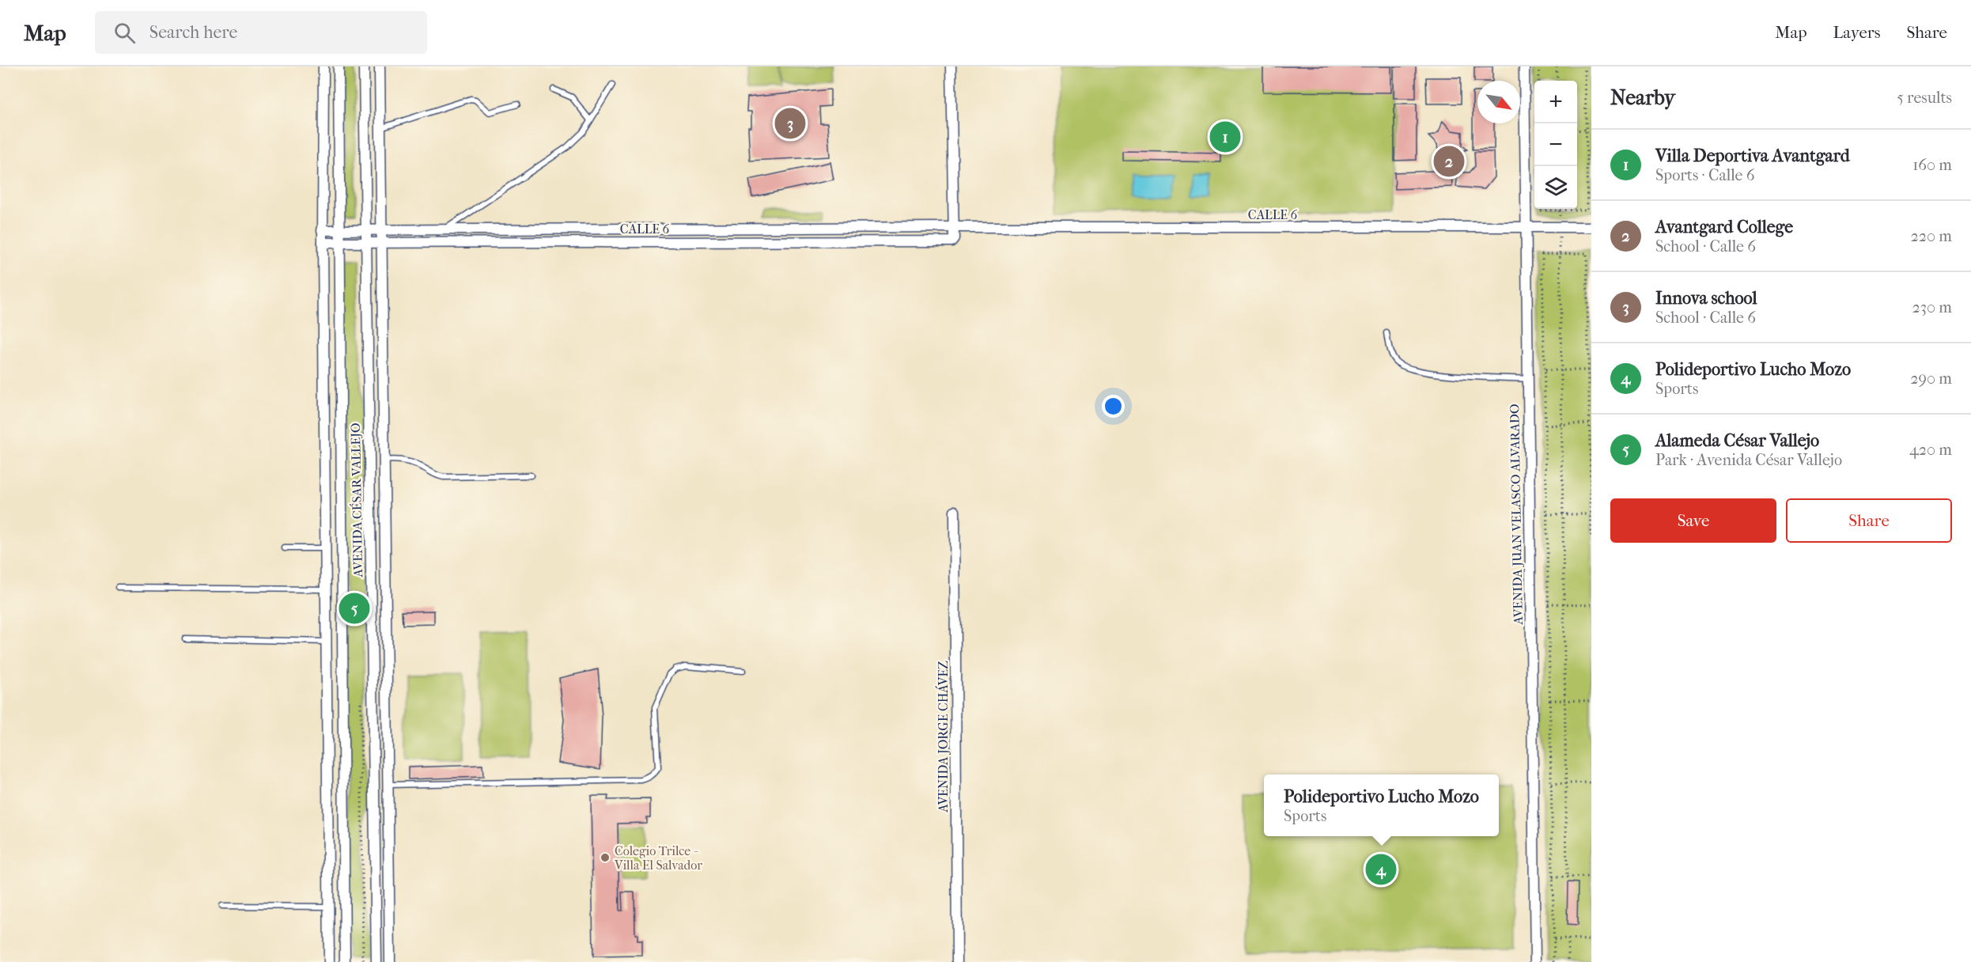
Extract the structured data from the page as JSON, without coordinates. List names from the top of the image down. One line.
{"streets":{"street":["CALLE 6","AVENIDA CÉSAR VALLEJO","AVENIDA JUAN VELASCO ALVARADO","AVENIDA JORGE CHÁVEZ"]},"crossings":[["CALLE 6","AVENIDA CÉSAR VALLEJO"],["CALLE 6","AVENIDA JUAN VELASCO ALVARADO"]],"places":["Colegio Trilce - Villa El Salvador"],"north":"bottom right","page":{"header":"Map","search":"Search here","nav":["Map","Layers","Share"],"heading":["Nearby","5 results"],"map_buttons":["+","−"],"pins":["3","1","2","5","4"],"list":[{"mark":"1","name":"Villa Deportiva Avantgard","note":"Sports · Calle 6","value":"160 m"},{"mark":"2","name":"Avantgard College","note":"School · Calle 6","value":"220 m"},{"mark":"3","name":"Innova school","note":"School · Calle 6","value":"230 m"},{"mark":"4","name":"Polideportivo Lucho Mozo","note":"Sports","value":"290 m"},{"mark":"5","name":"Alameda César Vallejo","note":"Park · Avenida César Vallejo","value":"420 m"}],"buttons":["Save","Share"],"popup":["Polideportivo Lucho Mozo","Sports"]}}
